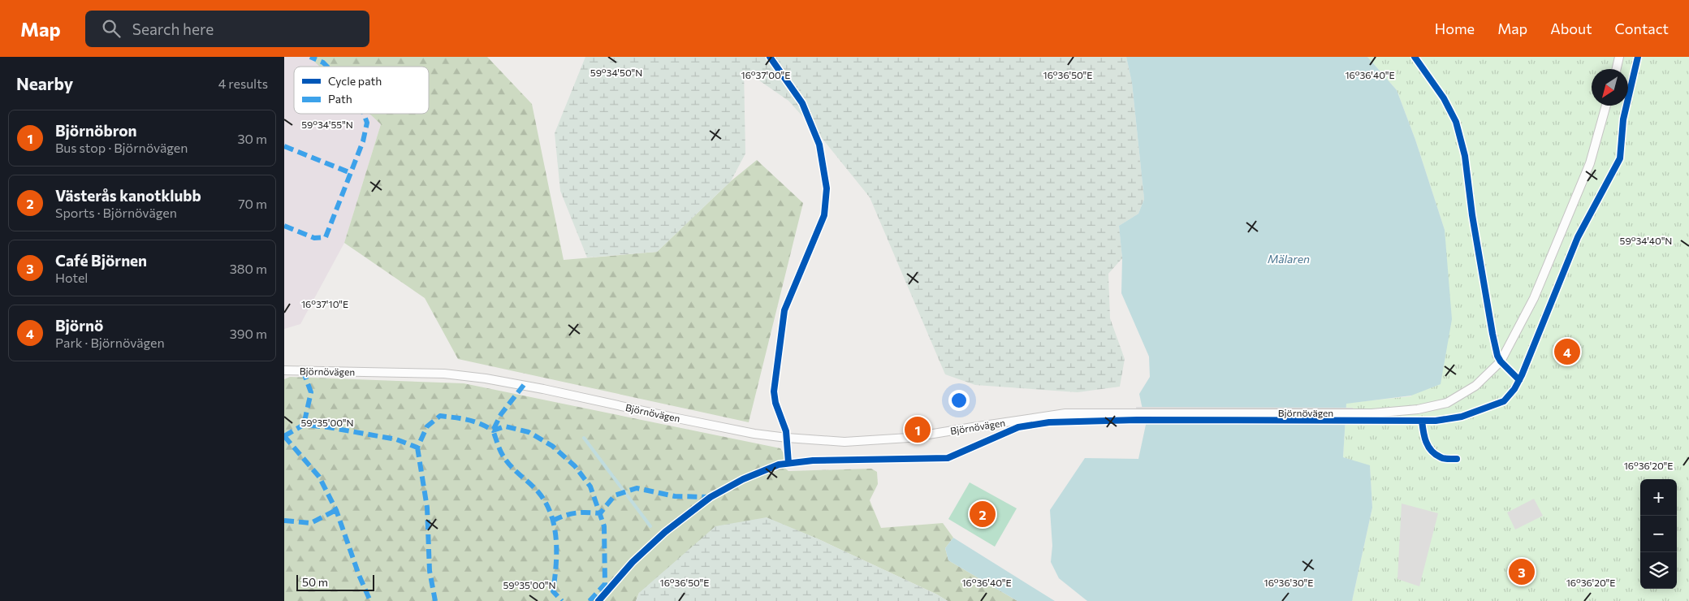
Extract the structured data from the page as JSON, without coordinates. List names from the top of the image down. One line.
{"streets":{"street":["Björnövägen"]},"water":["Mälaren"],"legend":["Cycle path","Path"],"scale_bar":"50 m","north":"bottom left","page":{"header":"Map","search":"Search here","nav":["Home","Map","About","Contact"],"heading":["Nearby","4 results"],"list":[{"mark":"1","name":"Björnöbron","note":"Bus stop · Björnövägen","value":"30 m"},{"mark":"2","name":"Västerås kanotklubb","note":"Sports · Björnövägen","value":"70 m"},{"mark":"3","name":"Café Björnen","note":"Hotel","value":"380 m"},{"mark":"4","name":"Björnö","note":"Park · Björnövägen","value":"390 m"}],"pins":["4","1","2","3"],"map_buttons":["+","−"],"scale":"50 m"},"coordinates":["59°34'50\"N","16°37'00\"E","16°36'50\"E","16°36'40\"E","59°34'55\"N","59°34'40\"N","16°37'10\"E","59°35'00\"N","16°36'20\"E","16°36'30\"E"]}
